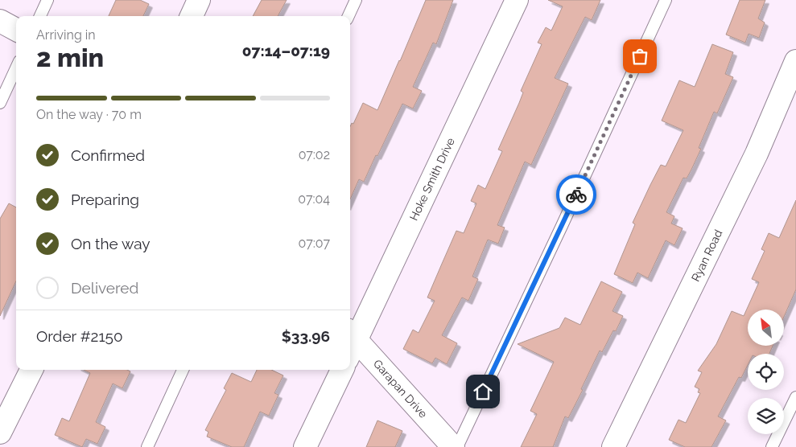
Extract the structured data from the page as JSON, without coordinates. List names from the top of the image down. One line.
{"streets":{"street":["Hoke Smith Drive","Ryan Road","Garapan Drive"]},"crossings":[["Hoke Smith Drive","Garapan Drive"]],"north":"top left","page":{"heading":["2 min","Arriving in","07:14–07:19"],"panel":["Order #2150","$33.96"],"bar":"On the way · 70 m","list":[["Confirmed","07:02"],["Preparing","07:04"],["On the way","07:07"],"Delivered"]}}
